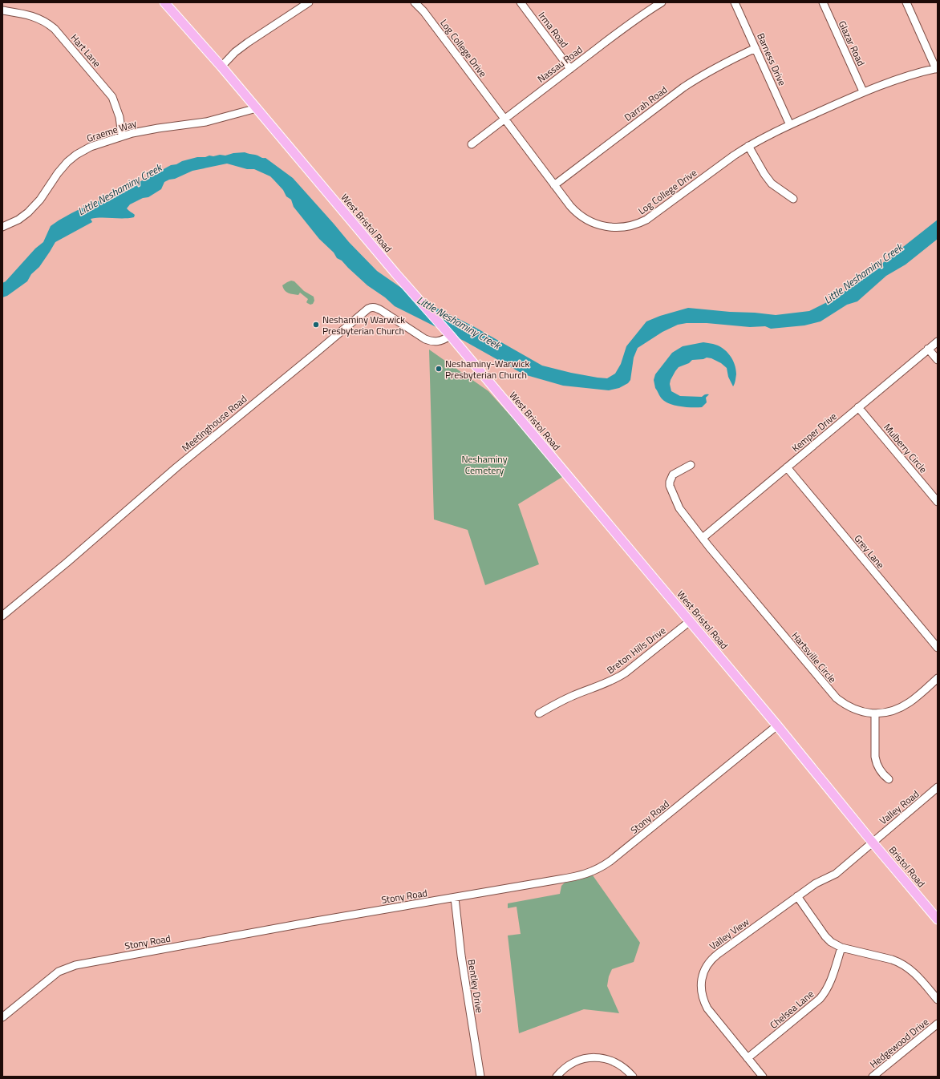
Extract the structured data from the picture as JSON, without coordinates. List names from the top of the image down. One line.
{"streets":{"main road":["West Bristol Road","Bristol Road"],"street":["Irma Road","Glazar Road","Log College Drive","Hart Lane","Barness Drive","Nassau Road","Darrah Road","Graeme Way","Meetinghouse Road","Kemper Drive","Mulberry Circle","Grey Lane","Breton Hills Drive","Hartsville Circle","Valley Road","Stony Road","Valley View","Bentley Drive","Chelsea Lane","Hedgewood Drive"]},"crossings":[["Irma Road","Nassau Road"],["Glazar Road","Log College Drive"],["Log College Drive","Barness Drive"],["Log College Drive","Nassau Road"],["Log College Drive","Darrah Road"],["Hart Lane","Graeme Way"],["Barness Drive","Darrah Road"],["Graeme Way","West Bristol Road"],["West Bristol Road","Meetinghouse Road"],["West Bristol Road","Breton Hills Drive"],["West Bristol Road","Valley Road"],["West Bristol Road","Stony Road"],["West Bristol Road","Bristol Road"],["West Bristol Road","Valley View"],["Kemper Drive","Mulberry Circle"],["Kemper Drive","Grey Lane"],["Kemper Drive","Hartsville Circle"],["Valley Road","Bristol Road"],["Valley Road","Valley View"],["Stony Road","Bentley Drive"],["Bristol Road","Valley View"],["Valley View","Chelsea Lane"]],"water":["Little Neshaminy Creek"],"parks":["Neshaminy Cemetery"],"places":["Neshaminy Warwick Presbyterian Church","Neshaminy-Warwick Presbyterian Church"]}
